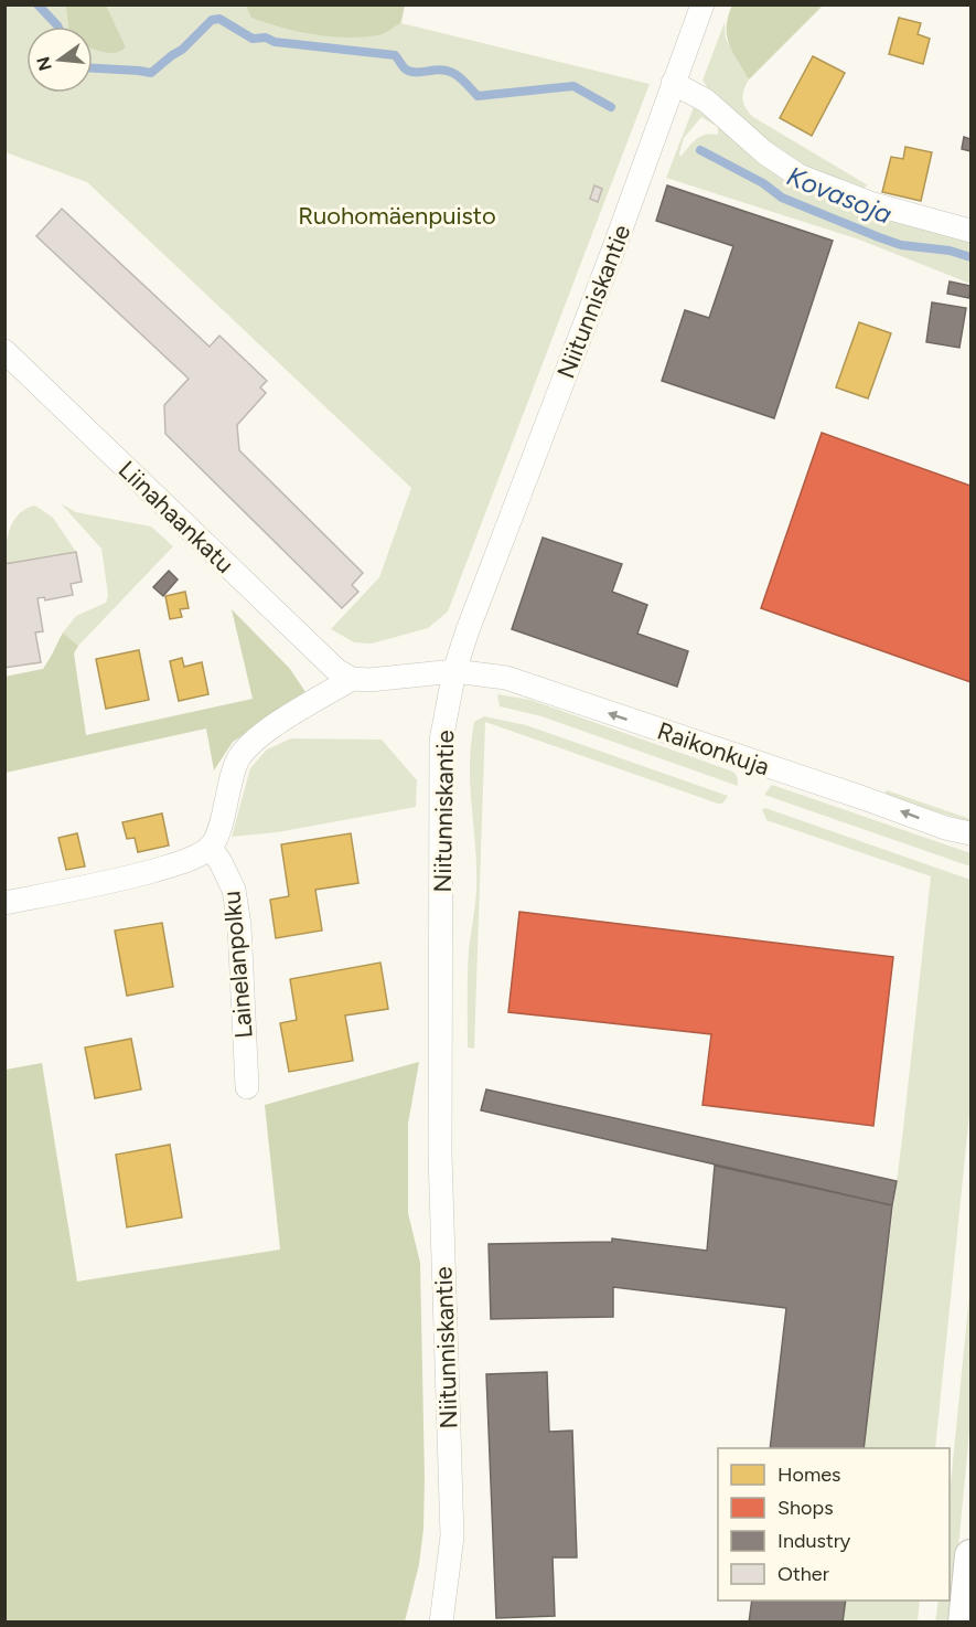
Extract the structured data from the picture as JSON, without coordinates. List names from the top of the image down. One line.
{"streets":{"street":["Niitunniskantie","Liinahaankatu","Raikonkuja","Lainelanpolku"]},"crossings":[["Niitunniskantie","Raikonkuja"]],"one_way":["Raikonkuja"],"water":["Kovasoja"],"parks":["Ruohomäenpuisto"],"legend":["Homes","Shops","Industry","Other"],"north":"left"}
